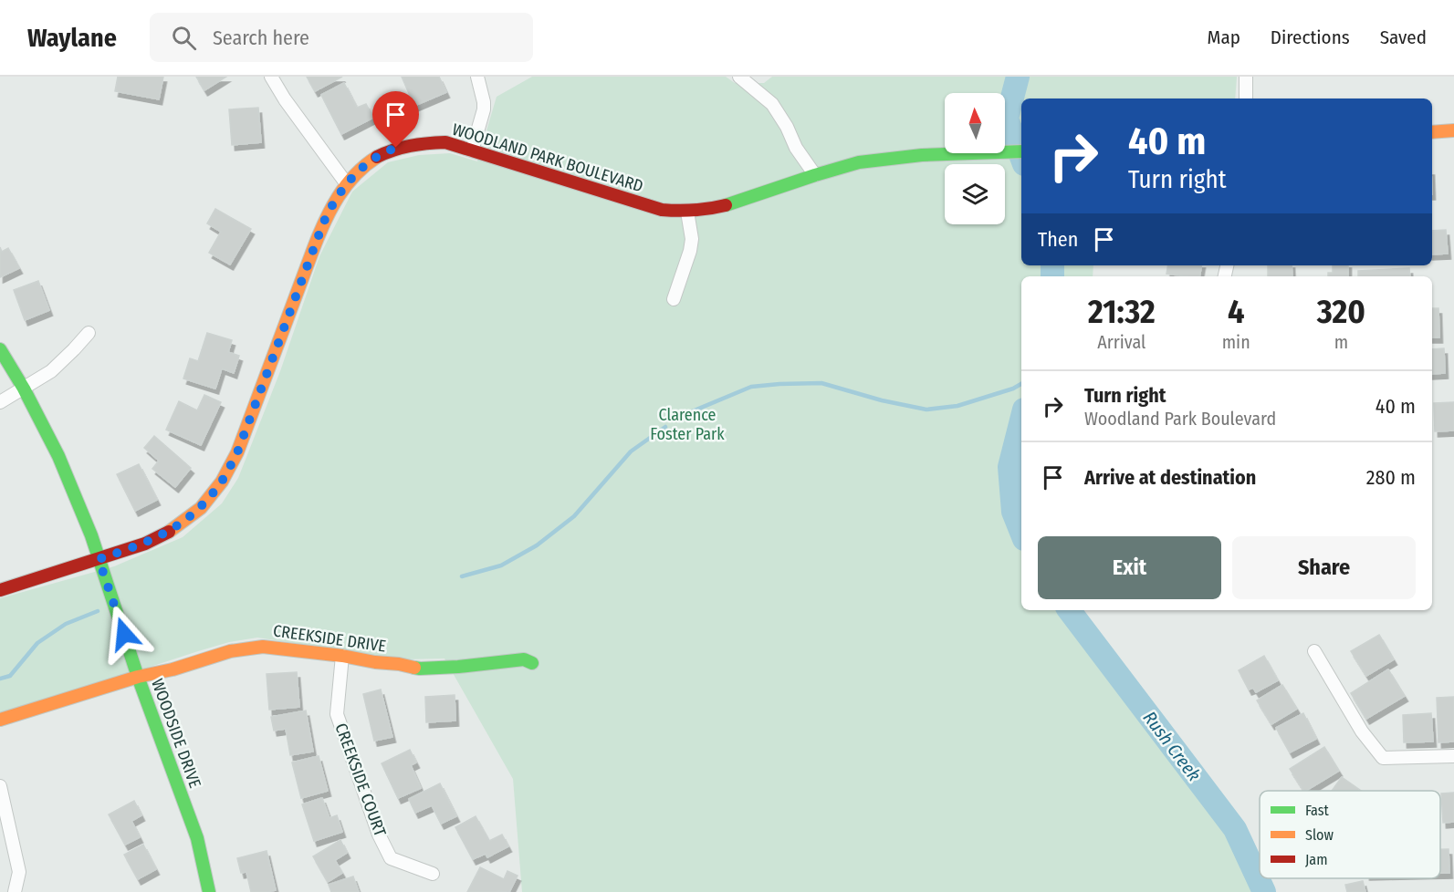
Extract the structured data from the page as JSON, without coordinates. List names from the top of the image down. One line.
{"streets":{"street":["WOODLAND PARK BOULEVARD","CREEKSIDE DRIVE","WOODSIDE DRIVE","CREEKSIDE COURT"]},"crossings":[["WOODLAND PARK BOULEVARD","WOODSIDE DRIVE"],["CREEKSIDE DRIVE","WOODSIDE DRIVE"],["CREEKSIDE DRIVE","CREEKSIDE COURT"]],"water":["Rush Creek"],"parks":["Clarence Foster Park"],"legend":["Fast","Slow","Jam"],"north":"top","page":{"header":"Waylane","search":"Search here","nav":["Map","Directions","Saved"],"turn":["40 m","Turn right"],"then":"Then","eta":["21:32","Arrival","4","min","320","m"],"list":[{"name":"Turn right","note":"Woodland Park Boulevard","value":"40 m"},{"name":"Arrive at destination","value":"280 m"}],"buttons":["Exit","Share"]}}
